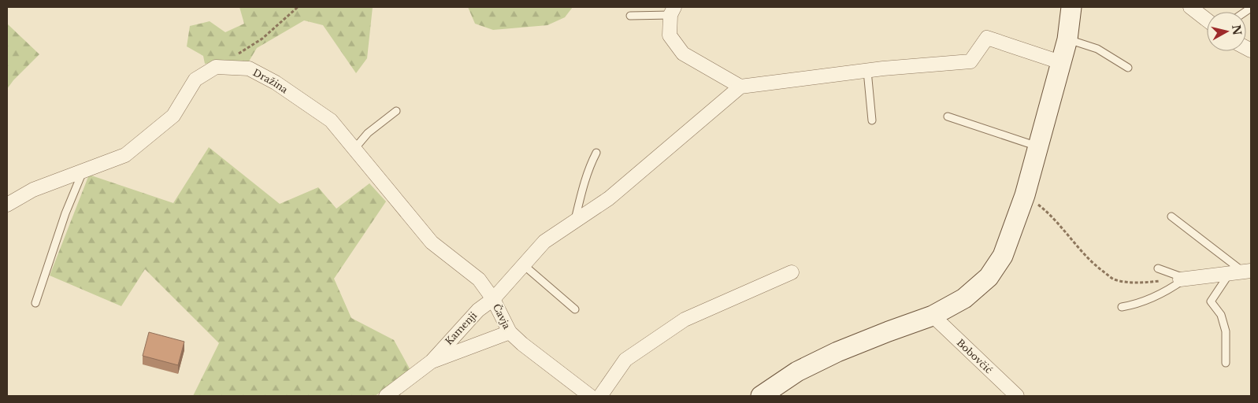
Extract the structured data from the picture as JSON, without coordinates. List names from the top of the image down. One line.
{"streets":{"street":["Dražina","Čavja","Kamenji","Bobovčić"]},"crossings":[["Dražina","Čavja"],["Dražina","Kamenji"],["Čavja","Kamenji"]],"north":"right"}
